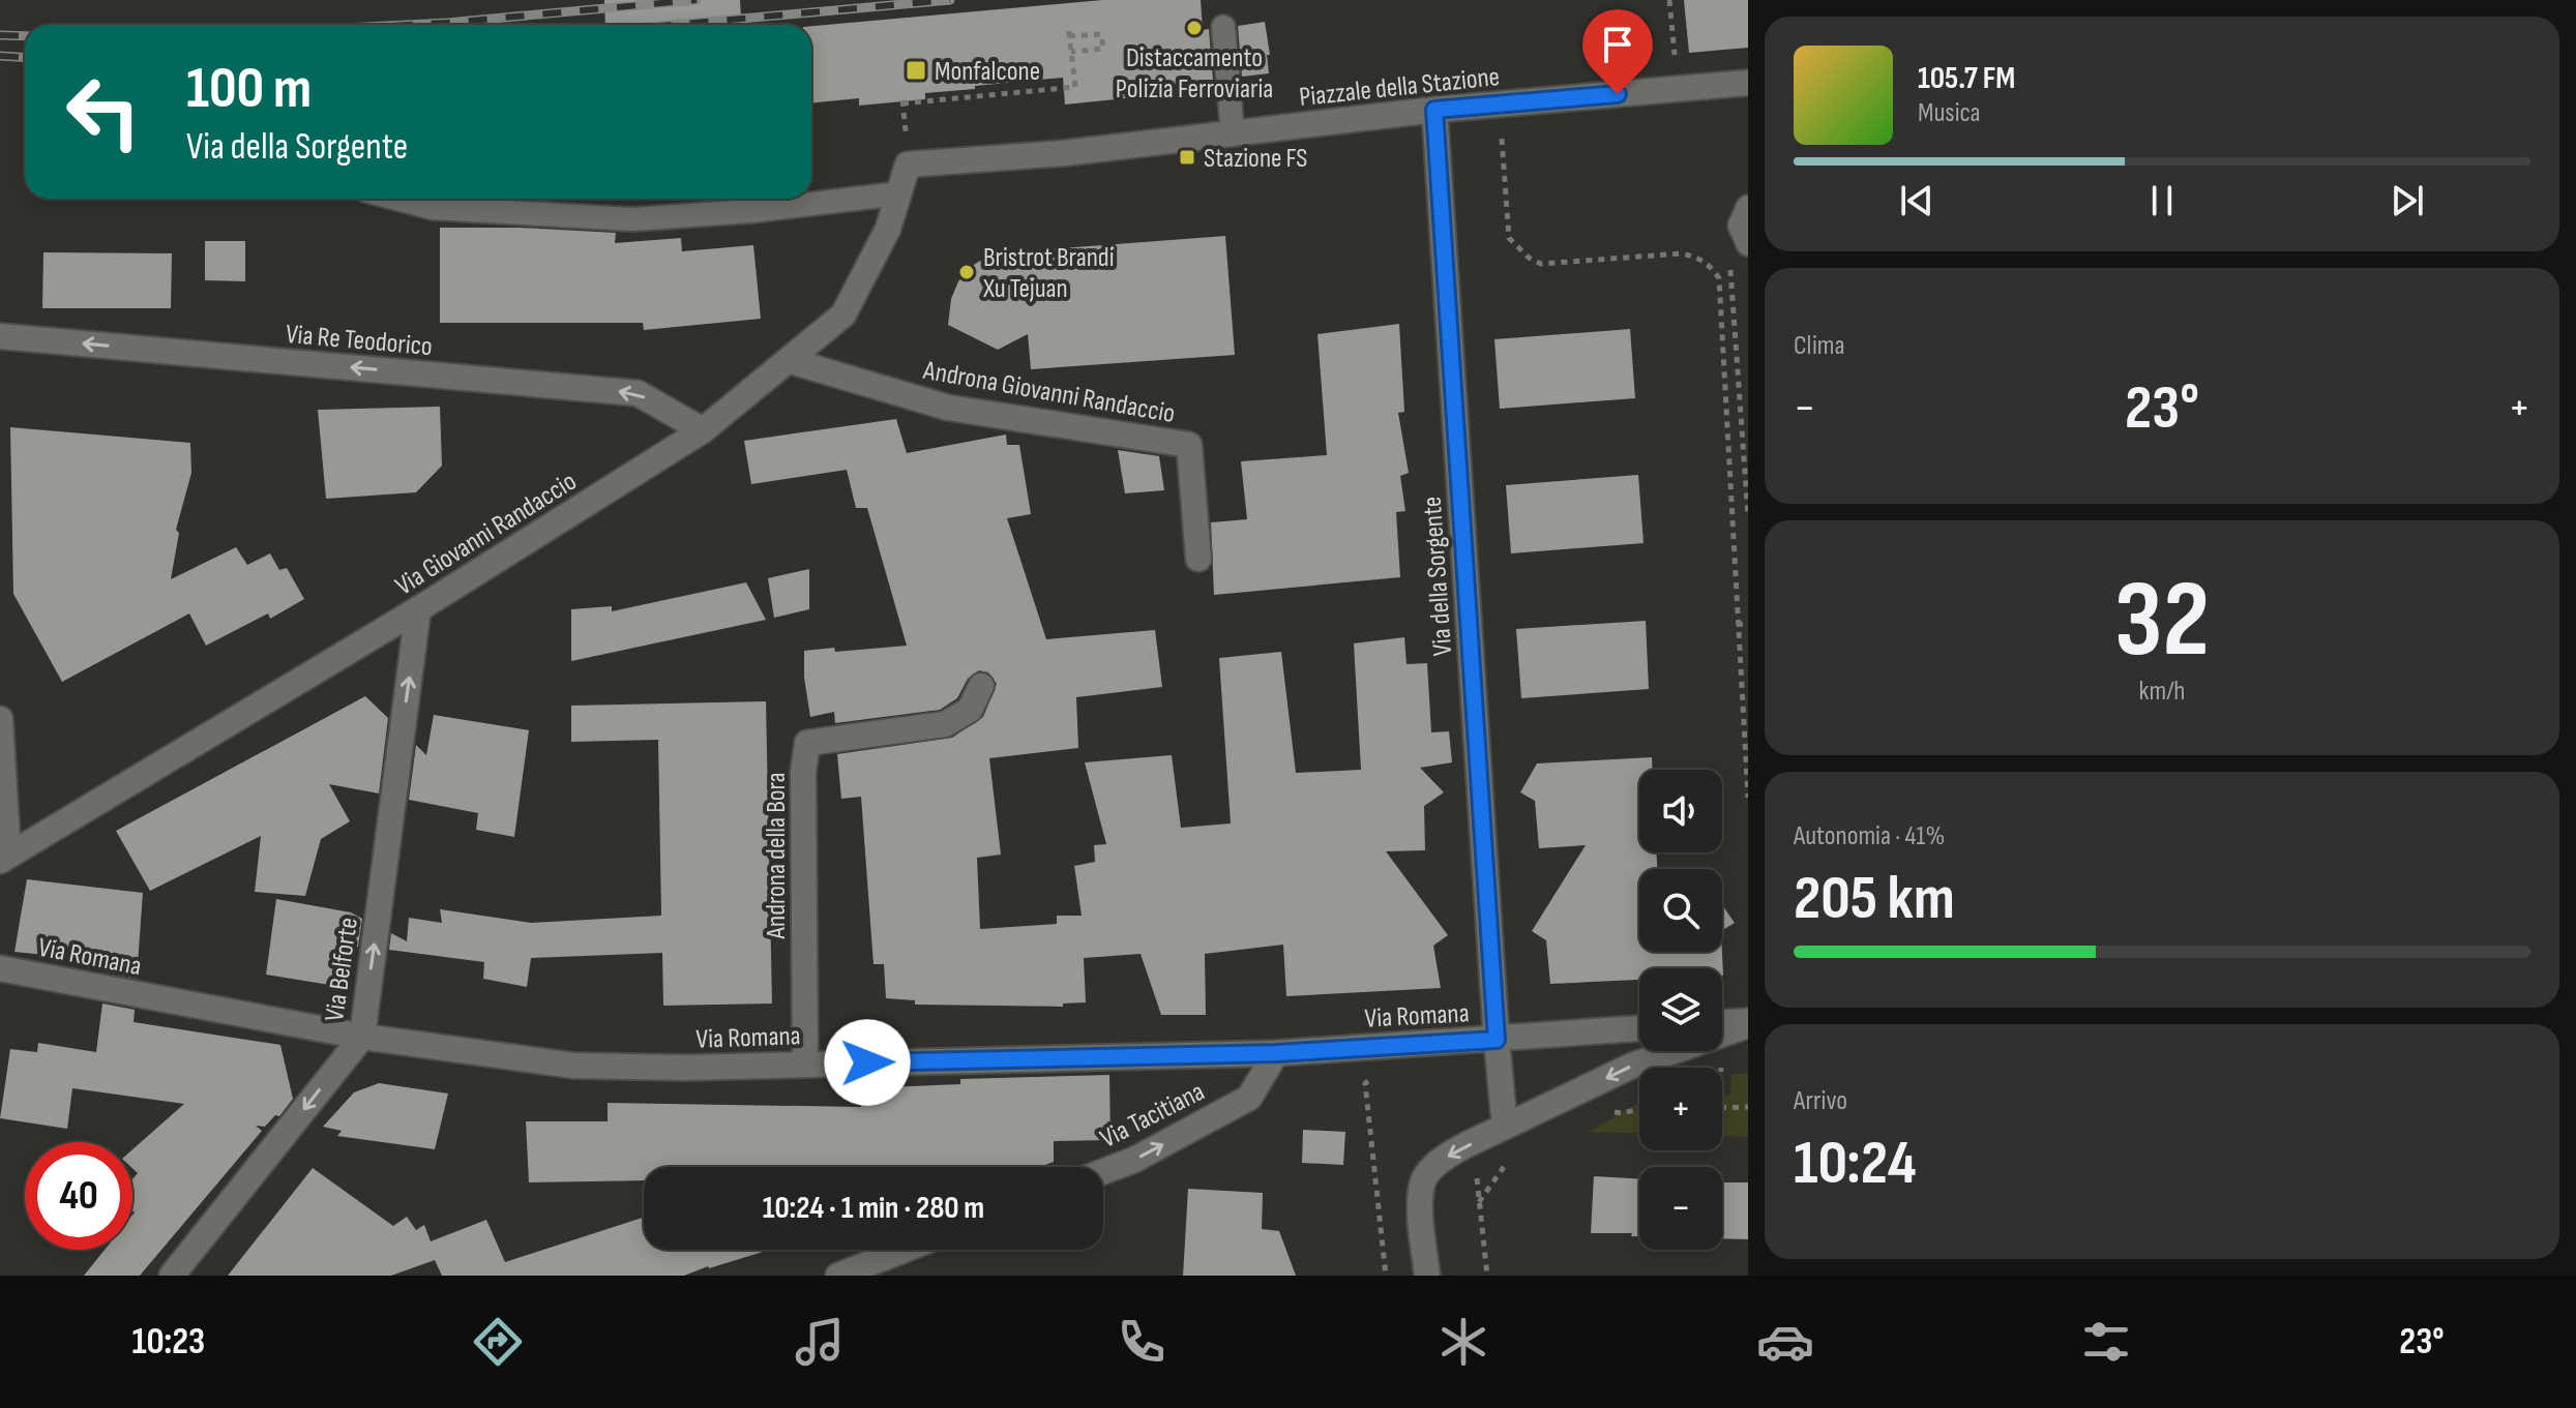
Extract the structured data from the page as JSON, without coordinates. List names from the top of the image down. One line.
{"streets":{"street":["Piazzale della Stazione","Via Re Teodorico","Androna Giovanni Randaccio","Via Giovanni Randaccio","Via della Sorgente","Androna della Bora","Via Romana","Via Belforte","Via Tacitiana"]},"crossings":[["Piazzale della Stazione","Via Giovanni Randaccio"],["Piazzale della Stazione","Via della Sorgente"],["Via Re Teodorico","Via Giovanni Randaccio"],["Androna Giovanni Randaccio","Via Giovanni Randaccio"],["Via Giovanni Randaccio","Via Belforte"],["Via della Sorgente","Via Romana"],["Androna della Bora","Via Romana"],["Via Romana","Via Belforte"],["Via Romana","Via Tacitiana"]],"one_way":["Via Re Teodorico","Via Tacitiana"],"places":{"other":["Distaccamento Polizia Ferroviaria","Bristrot Brandi Xu Tejuan"],"transit":["Monfalcone","Stazione FS"]},"page":{"turn":["100 m","Via della Sorgente"],"song":["105.7 FM","Musica"],"tile":["Clima",["32","km/h"],["Autonomia · 41%","205 km"],["Arrivo","10:24"]],"heat":["−","23°","+"],"map_buttons":["+","−"],"limit":"40","trip":"10:24 · 1 min · 280 m","tabs":["10:23","23°"]}}
